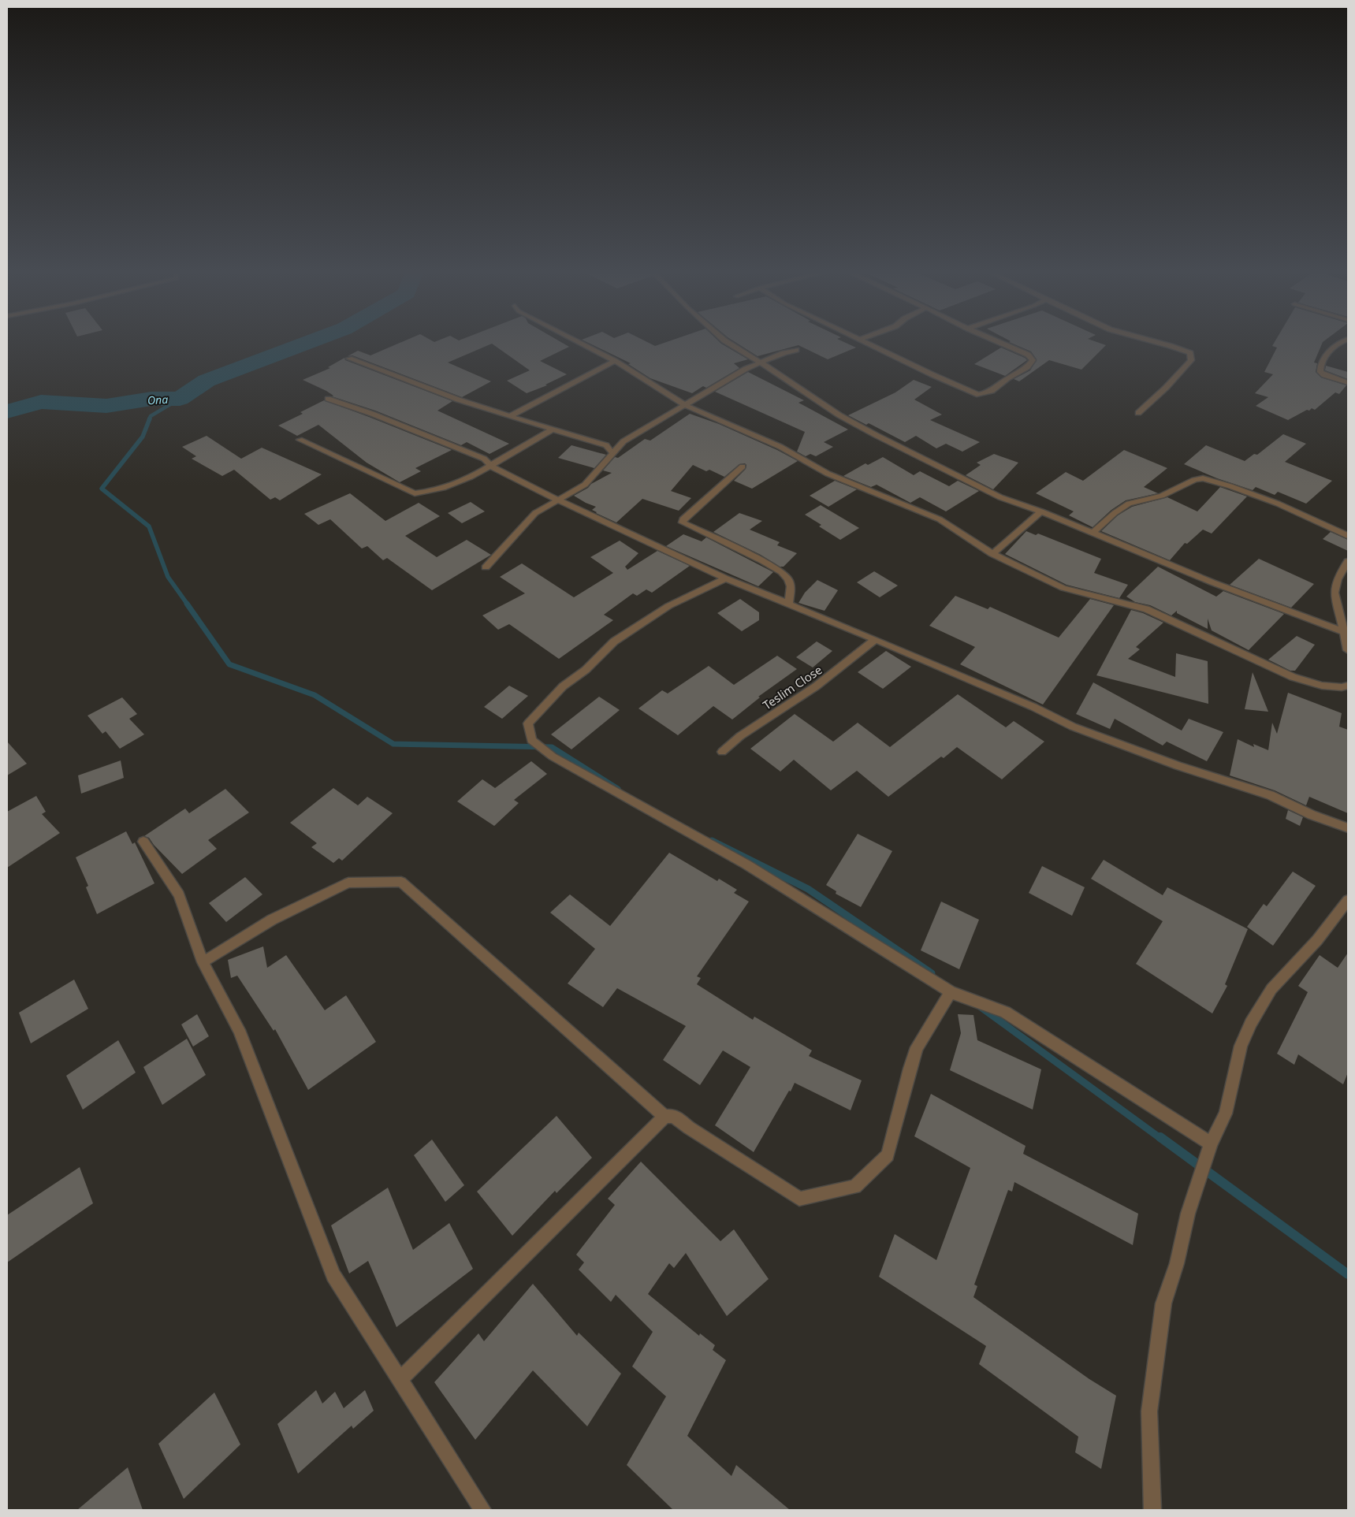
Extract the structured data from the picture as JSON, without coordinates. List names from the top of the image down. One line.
{"streets":{"street":["Teslim Close"]},"water":["Ona"]}
